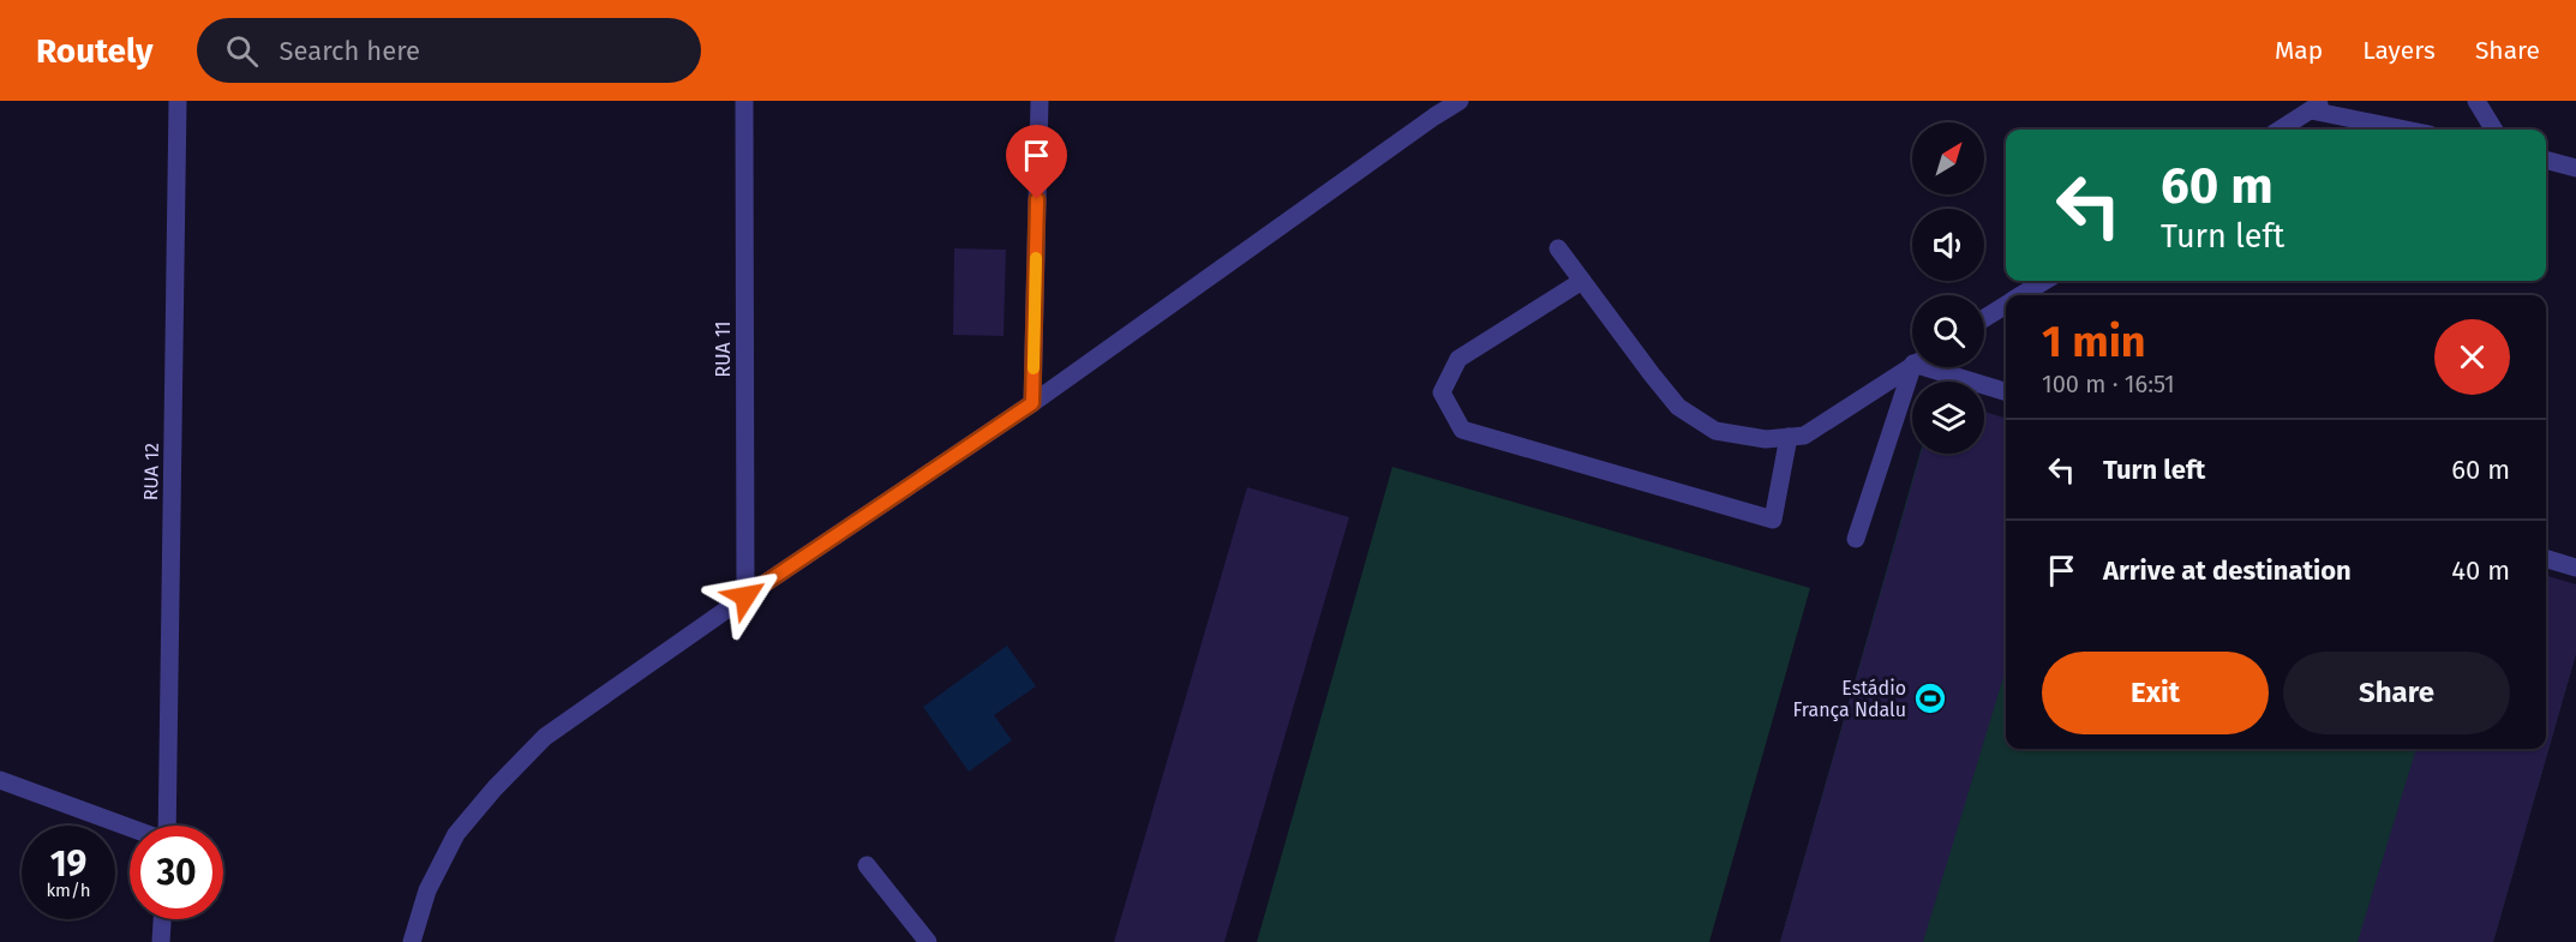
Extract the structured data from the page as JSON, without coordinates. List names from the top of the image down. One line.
{"streets":{"street":["RUA 11","RUA 12"]},"places":{"sports":["Estádio França Ndalu"]},"north":"top right","page":{"header":"Routely","search":"Search here","nav":["Map","Layers","Share"],"turn":["60 m","Turn left"],"heading":["1 min","100 m · 16:51"],"list":[{"name":"Turn left","value":"60 m"},{"name":"Arrive at destination","value":"40 m"}],"buttons":["Exit","Share"],"speed":"19 km/h","limit":"30"}}
